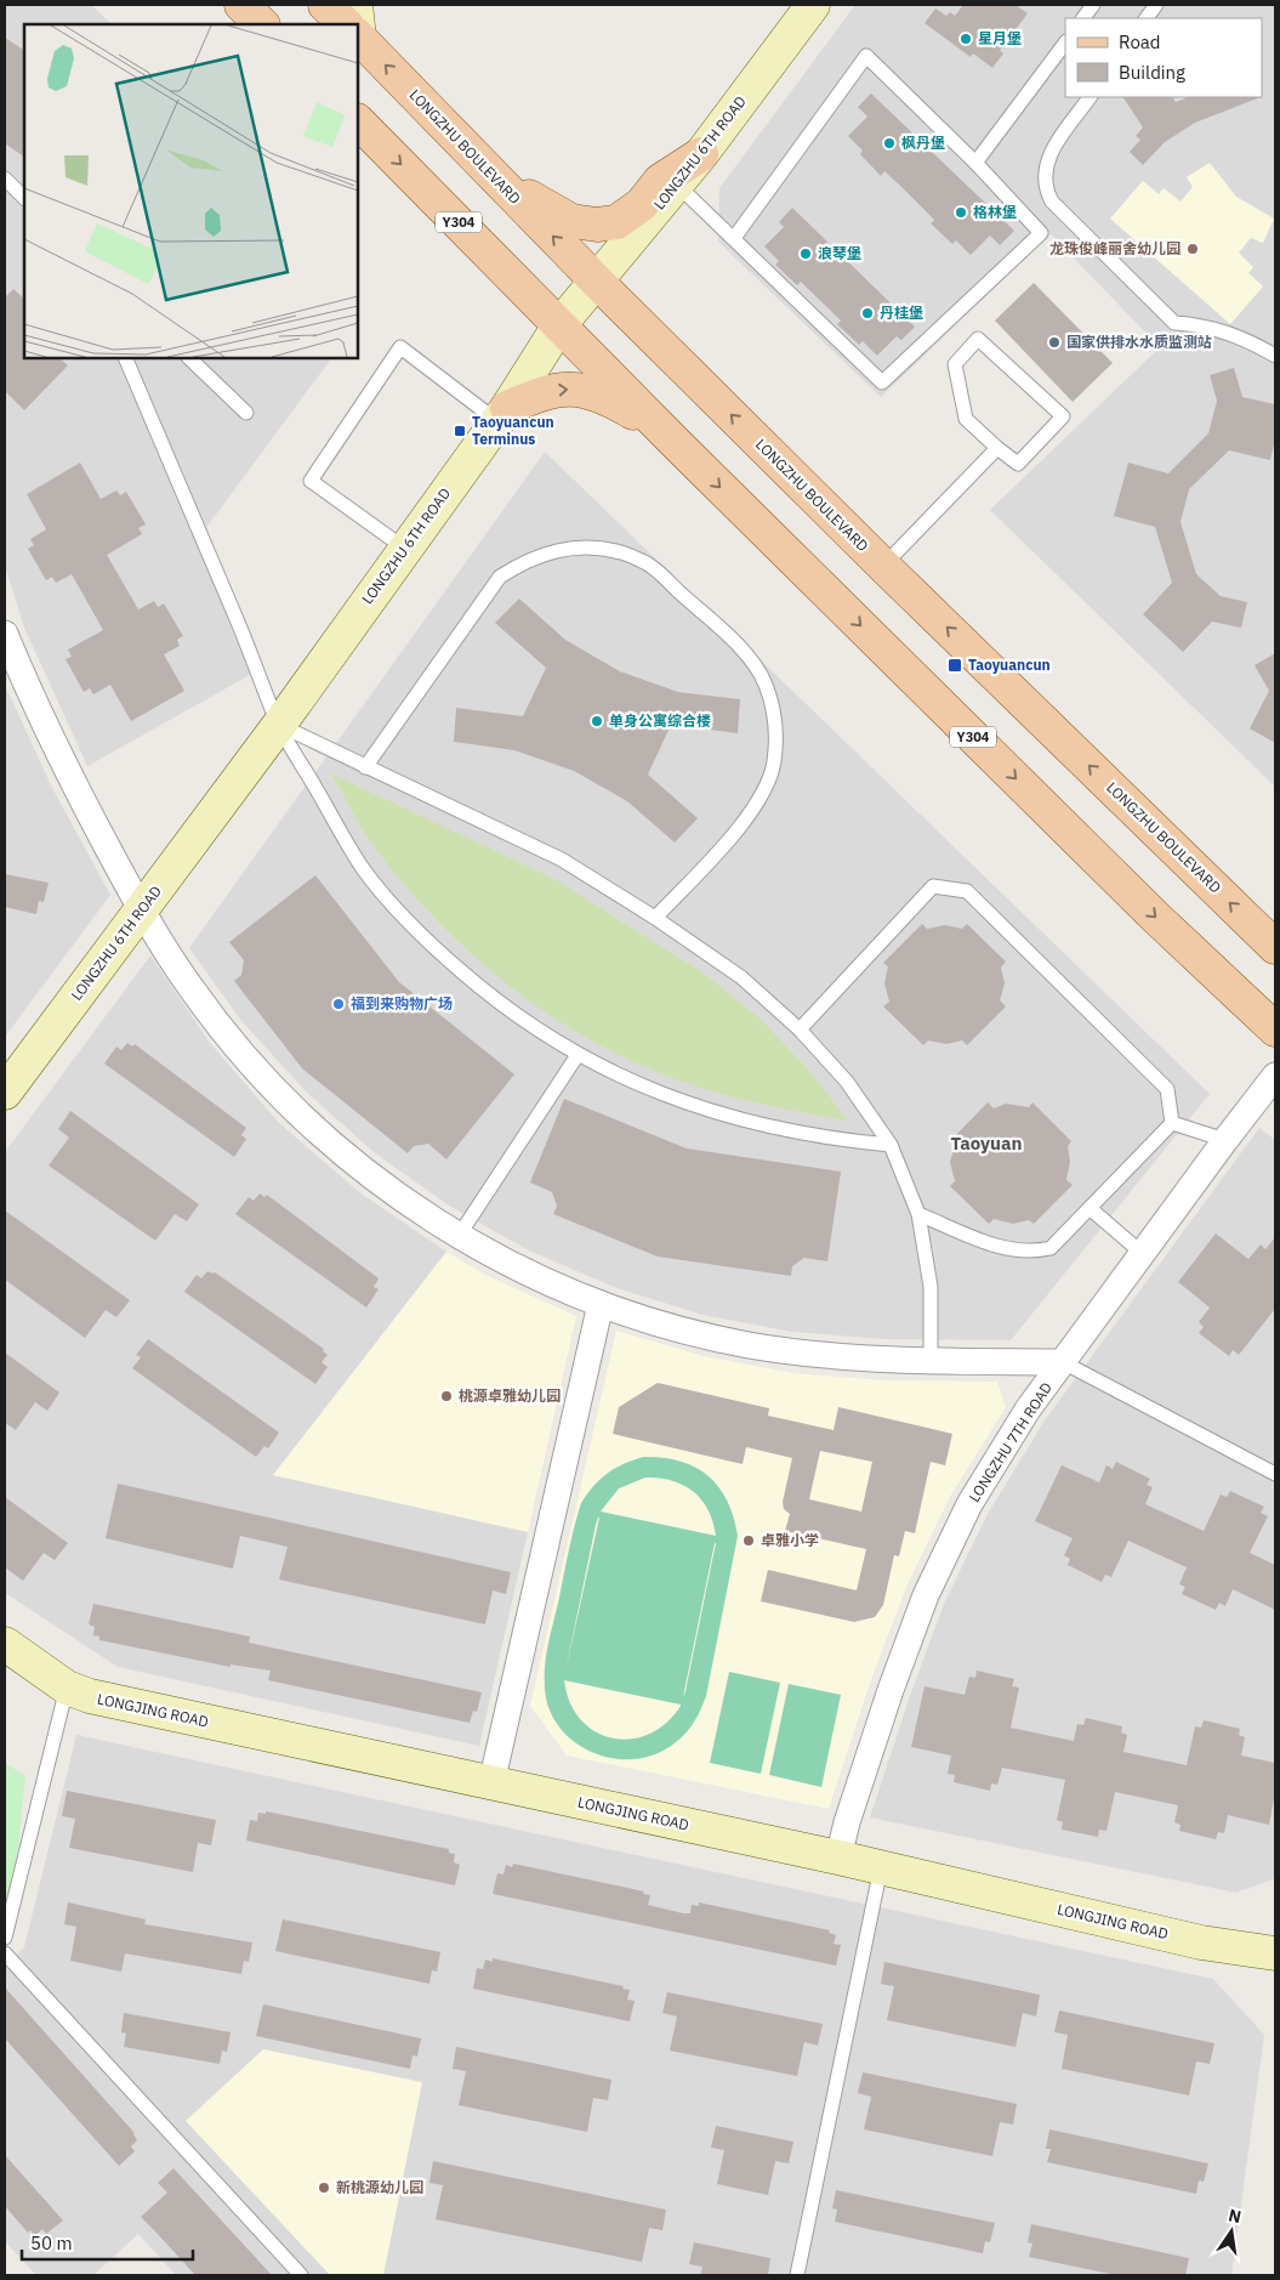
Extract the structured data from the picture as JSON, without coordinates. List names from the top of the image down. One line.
{"streets":{"main road":["LONGZHU BOULEVARD","Y304"],"street":["LONGZHU 6TH ROAD","LONGZHU 7TH ROAD","LONGJING ROAD"]},"crossings":[["LONGZHU BOULEVARD","LONGZHU 6TH ROAD"],["LONGZHU 6TH ROAD","Y304"],["LONGZHU 7TH ROAD","LONGJING ROAD"]],"districts":["Taoyuan"],"places":{"other":["星月堡","枫丹堡","格林堡","龙珠俊峰丽舍幼儿园","浪琴堡","丹桂堡","国家供排水水质监测站","单身公寓综合楼","福到来购物广场","桃源卓雅幼儿园","卓雅小学","新桃源幼儿园"],"transit":["Taoyuancun Terminus","Taoyuancun"]},"legend":["Road","Building"],"scale_bar":"50 m","north":"top"}
